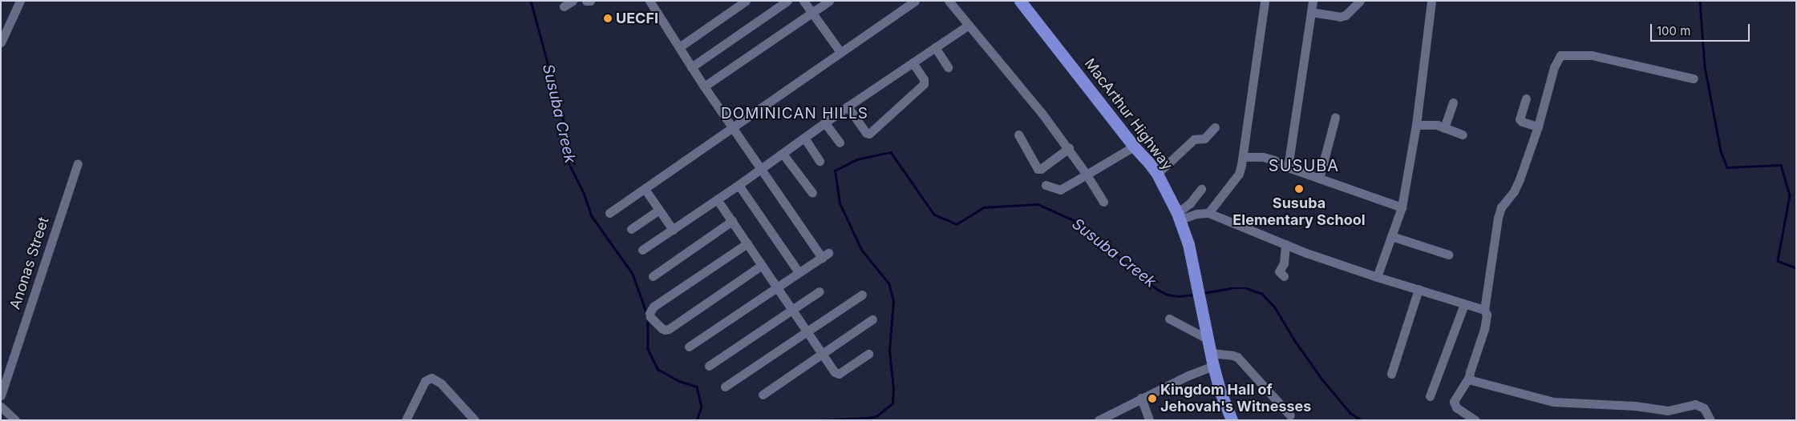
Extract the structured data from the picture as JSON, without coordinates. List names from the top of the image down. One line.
{"streets":{"highway":["MacArthur Highway"],"street":["Anonas Street"]},"districts":["DOMINICAN HILLS","SUSUBA"],"water":["Susuba Creek"],"places":["UECFI","Susuba Elementary School","Kingdom Hall of Jehovah's Witnesses"],"scale_bar":"100 m"}
